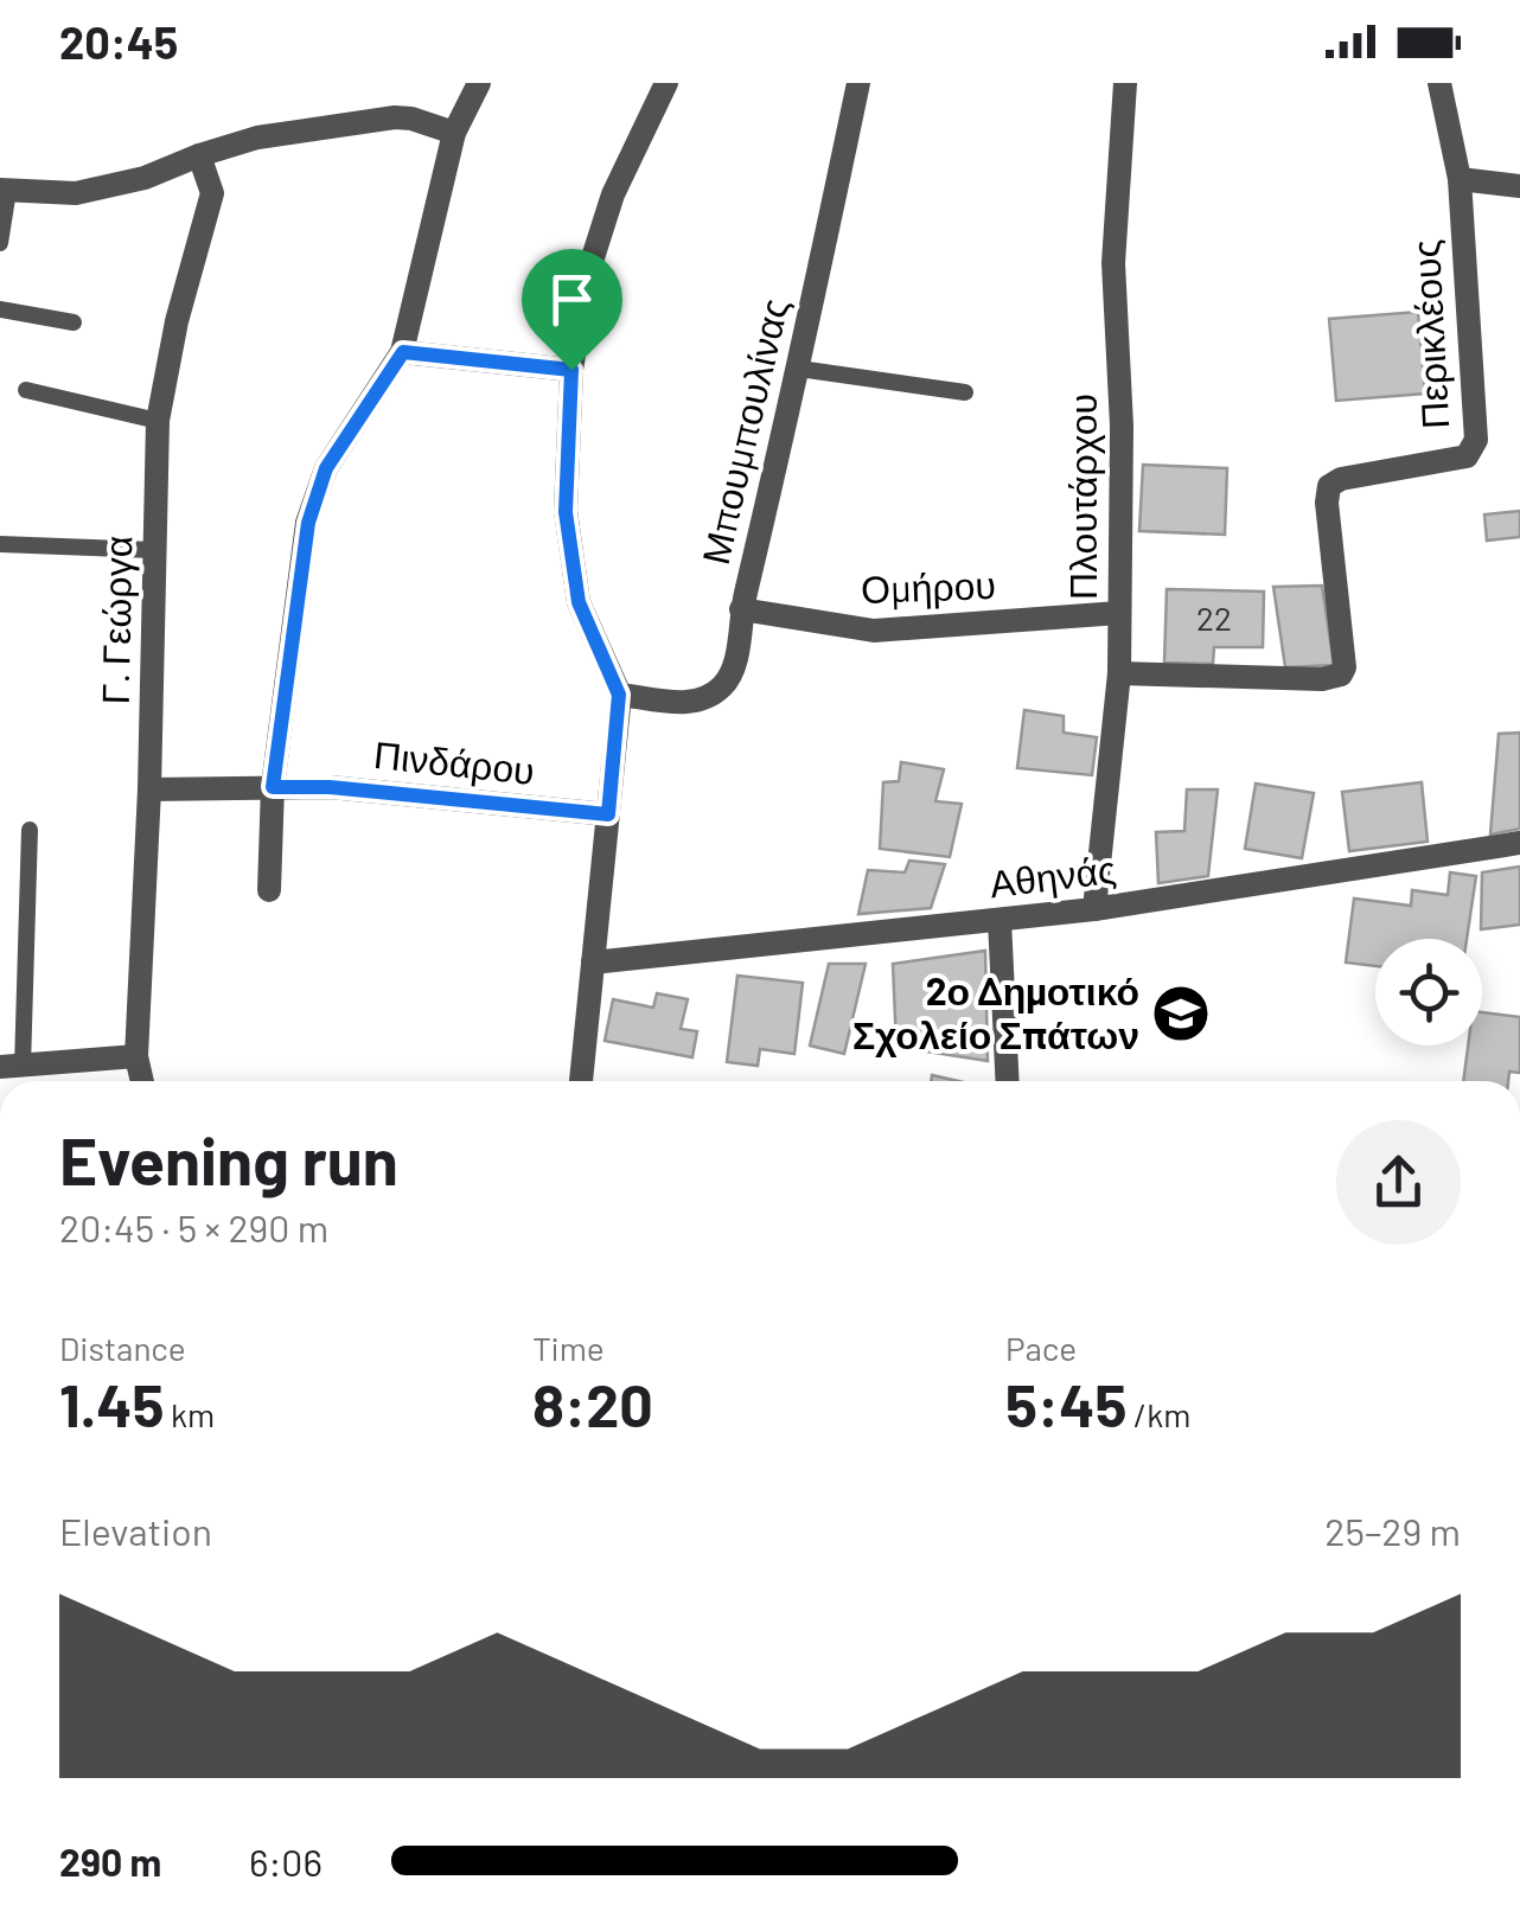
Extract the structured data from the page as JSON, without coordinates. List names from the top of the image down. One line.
{"streets":{"street":["Περικλέους","Μπουμπουλίνας","Πλουτάρχου","Ομήρου","Γ. Γεώργα","Πινδάρου","Αθηνάς"]},"crossings":[["Περικλέους","Πλουτάρχου"],["Μπουμπουλίνας","Ομήρου"],["Πλουτάρχου","Ομήρου"],["Πλουτάρχου","Αθηνάς"],["Γ. Γεώργα","Πινδάρου"]],"places":{"school or university":["2ο Δημοτικό Σχολείο Σπάτων"]},"house_numbers":["22"],"page":{"status":"20:45","heading":["Evening run","20:45 · 5 × 290 m"],"stats":[["Distance","1.45 km"],["Time","8:20"],["Pace","5:45 /km"]],"chart":["Elevation","25–29 m"],"list":[{"name":"290 m","note":"6:06"}]}}
